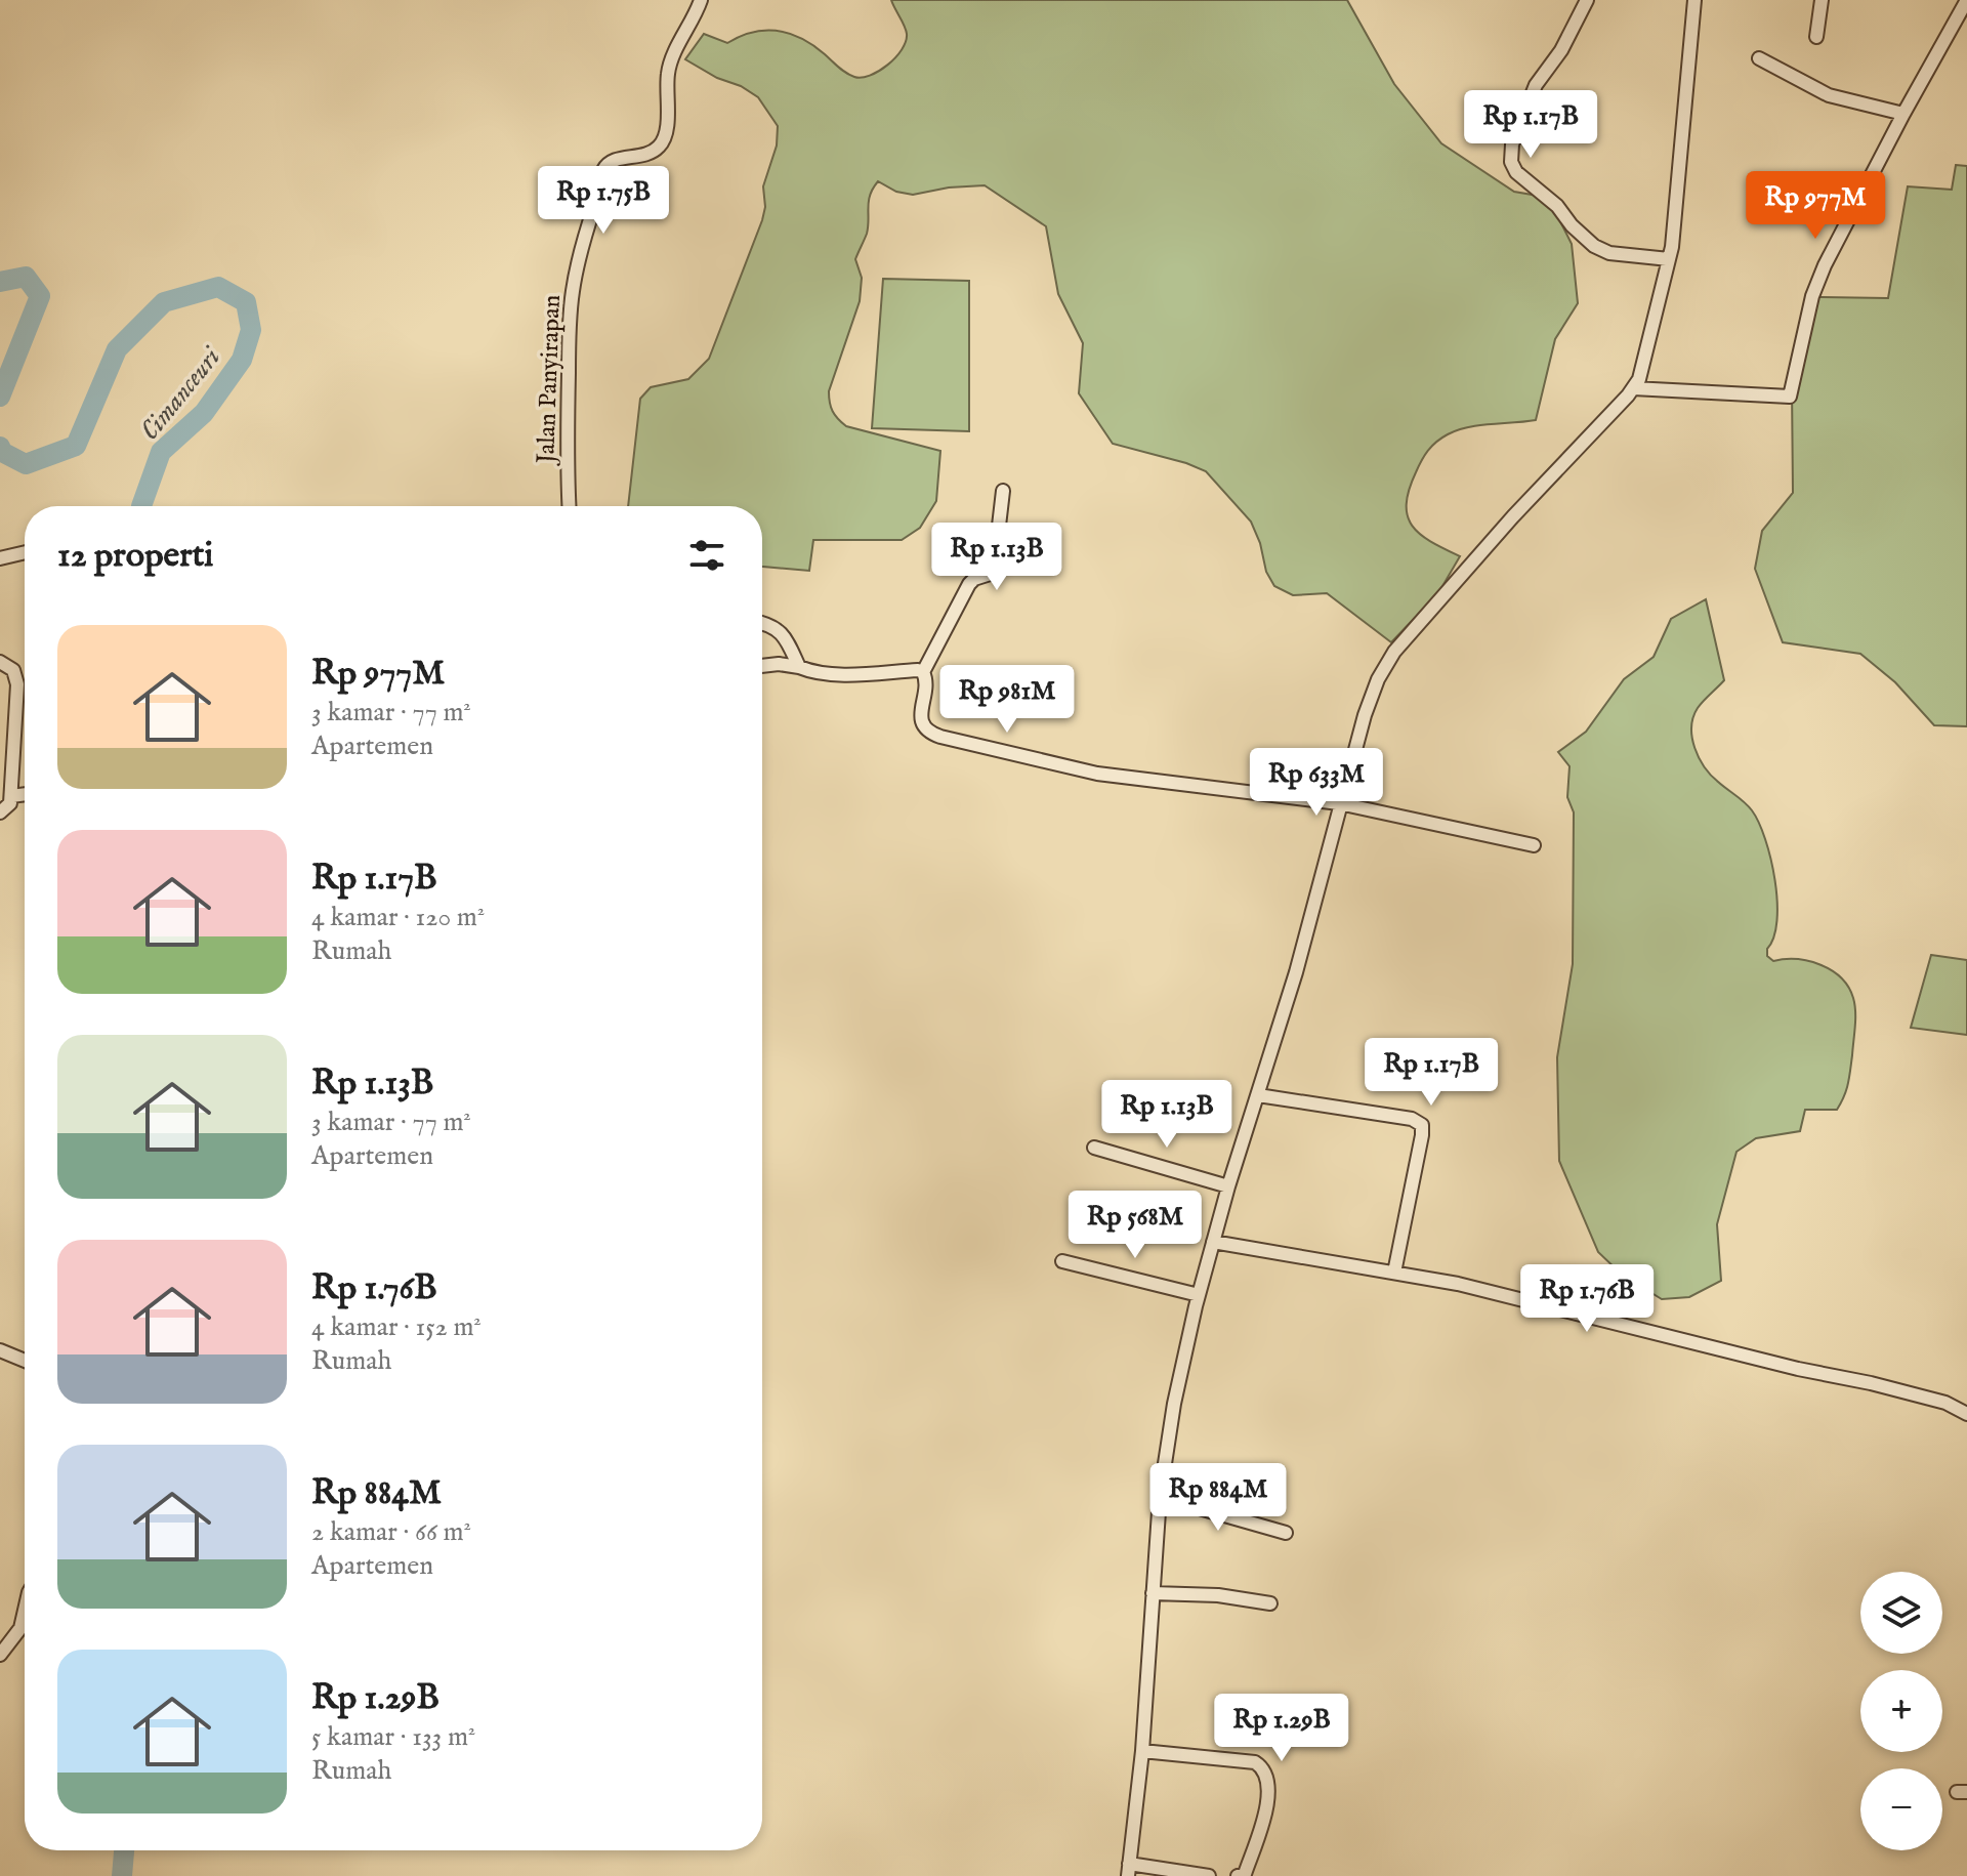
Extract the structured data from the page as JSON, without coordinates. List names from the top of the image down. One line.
{"streets":{"street":["Jalan Panyirapan"]},"water":["Cimanceuri"],"page":{"price":["Rp 1.17B","Rp 1.75B","Rp 977M","Rp 1.13B","Rp 981M","Rp 633M","Rp 1.17B","Rp 1.13B","Rp 568M","Rp 1.76B","Rp 884M","Rp 1.29B"],"heading":"12 properti","list":[{"name":"Rp 977M","note":"3 kamar · 77 m² · Apartemen"},{"name":"Rp 1.17B","note":"4 kamar · 120 m² · Rumah"},{"name":"Rp 1.13B","note":"3 kamar · 77 m² · Apartemen"},{"name":"Rp 1.76B","note":"4 kamar · 152 m² · Rumah"},{"name":"Rp 884M","note":"2 kamar · 66 m² · Apartemen"},{"name":"Rp 1.29B","note":"5 kamar · 133 m² · Rumah"}],"map_buttons":["+","−"]}}
